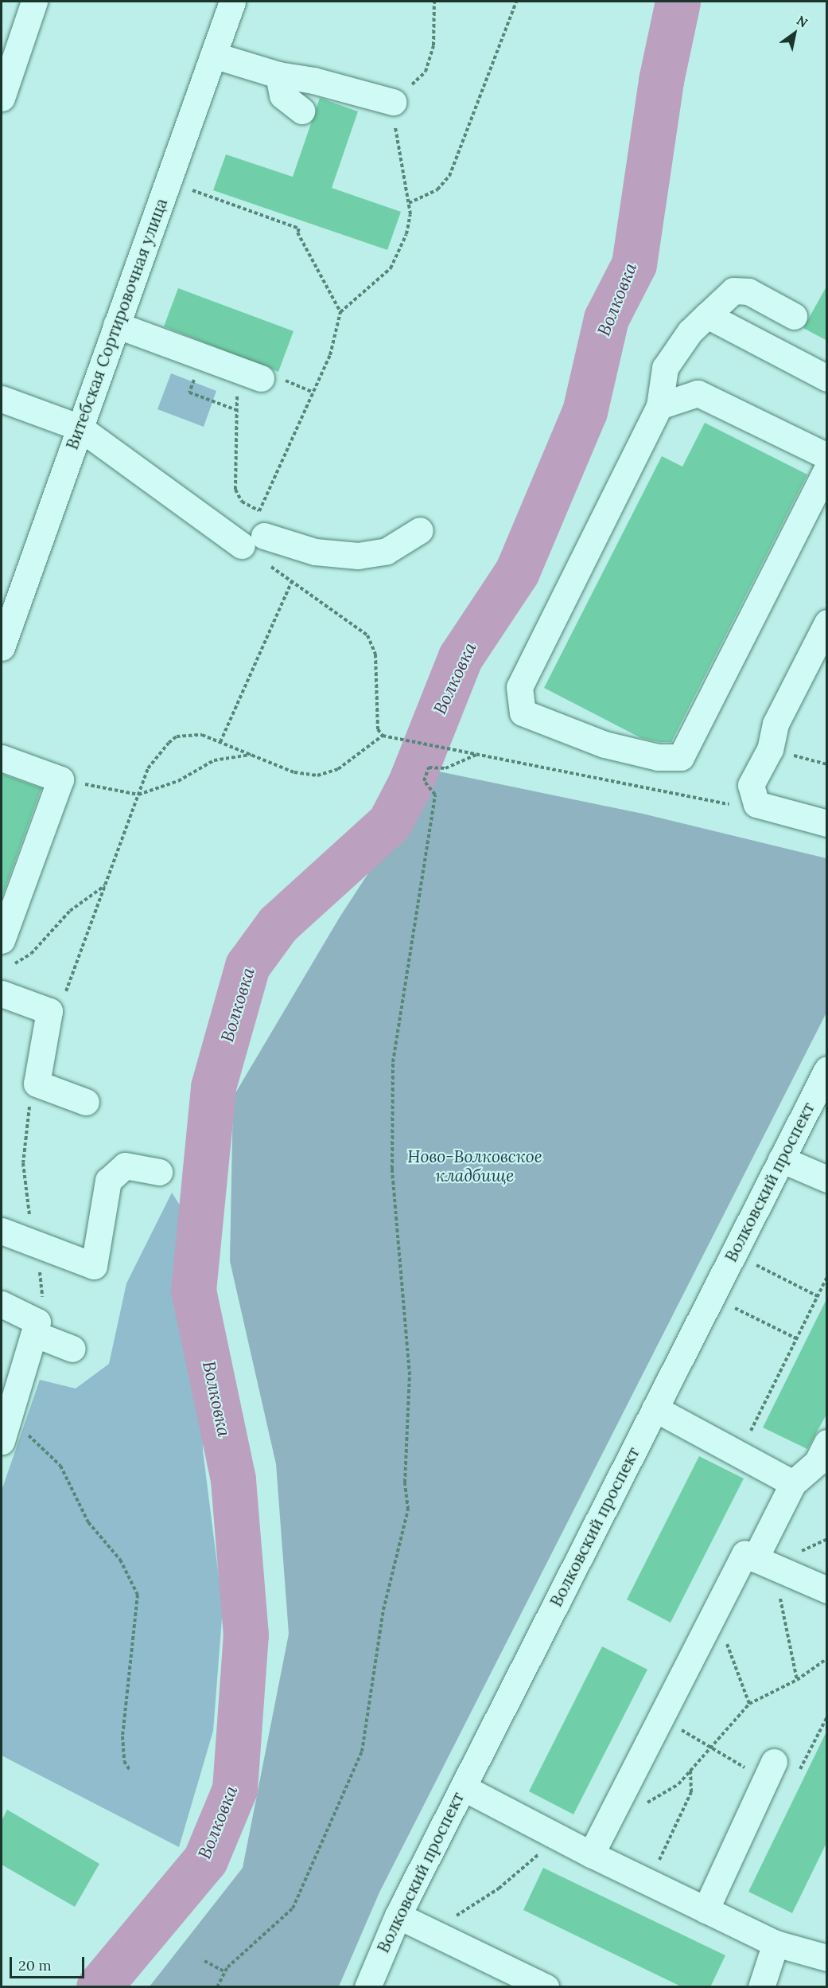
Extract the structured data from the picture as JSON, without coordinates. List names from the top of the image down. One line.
{"streets":{"street":["Витебская Сортировочная улица","Волковский проспект"]},"water":["Волковка"],"parks":["Ново-Волковское кладбище"],"scale_bar":"20 m","north":"top right"}
